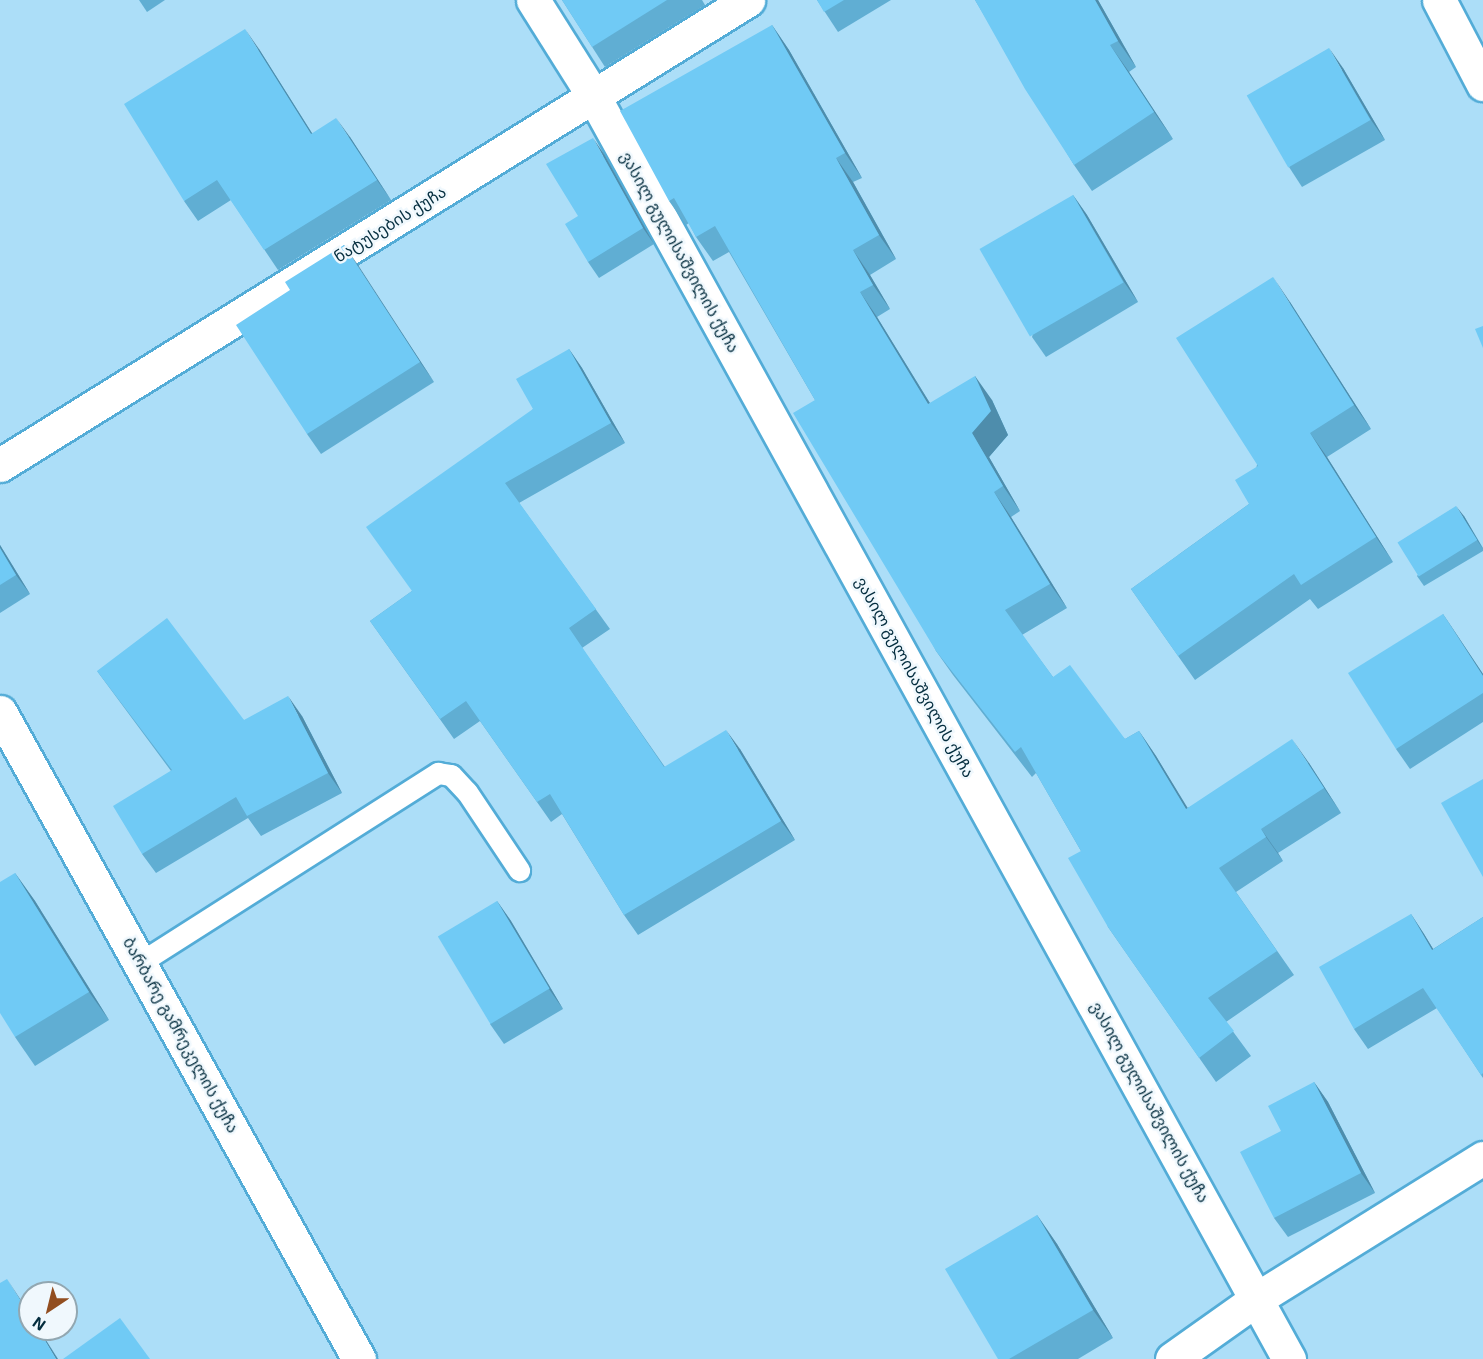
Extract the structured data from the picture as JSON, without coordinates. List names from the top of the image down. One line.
{"streets":{"street":["ნატუსების ქუჩა","ვასილ გულისაშვილის ქუჩა","ბარბარე გამრეკელის ქუჩა"]},"crossings":[["ნატუსების ქუჩა","ვასილ გულისაშვილის ქუჩა"]],"north":"bottom left"}
